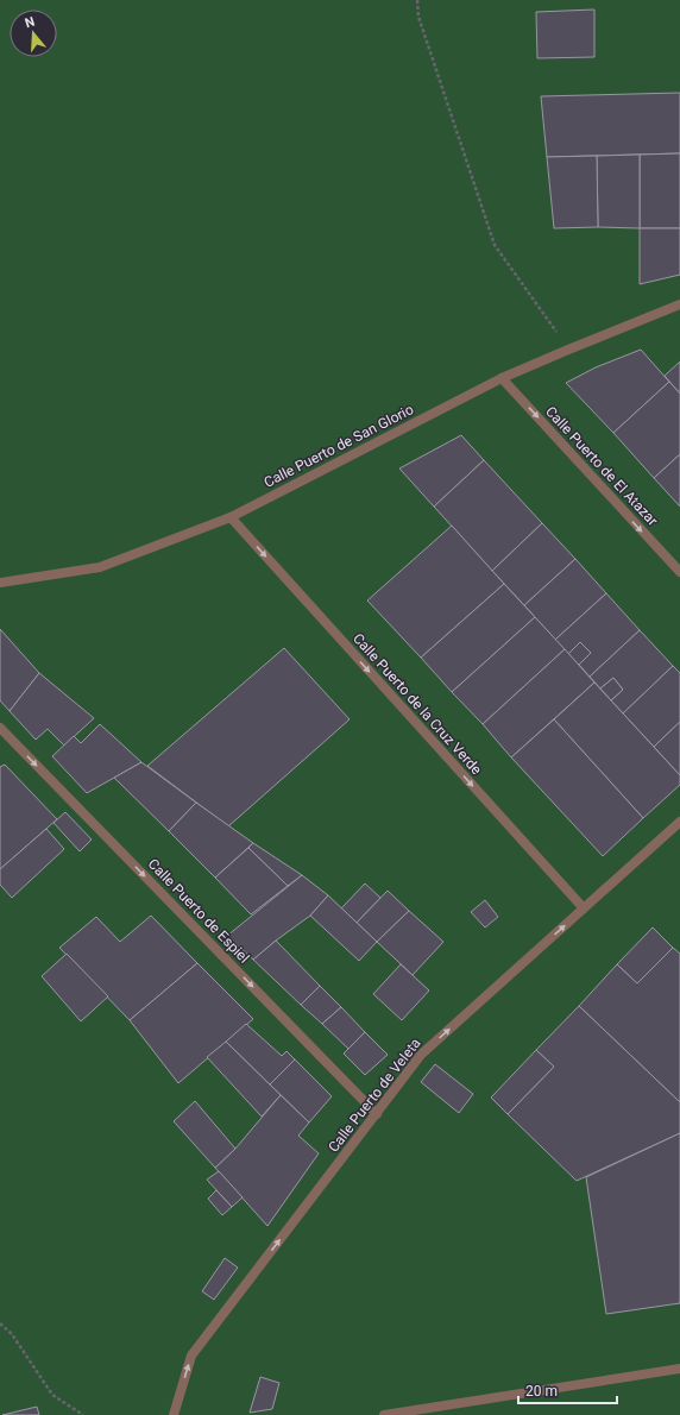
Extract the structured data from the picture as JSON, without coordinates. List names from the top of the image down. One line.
{"streets":{"street":["Calle Puerto de San Glorio","Calle Puerto de El Atazar","Calle Puerto de la Cruz Verde","Calle Puerto de Espiel","Calle Puerto de Veleta"]},"crossings":[["Calle Puerto de San Glorio","Calle Puerto de El Atazar"],["Calle Puerto de San Glorio","Calle Puerto de la Cruz Verde"],["Calle Puerto de la Cruz Verde","Calle Puerto de Veleta"],["Calle Puerto de Espiel","Calle Puerto de Veleta"]],"one_way":["Calle Puerto de El Atazar","Calle Puerto de la Cruz Verde","Calle Puerto de Espiel","Calle Puerto de Veleta"],"scale_bar":"20 m","north":"top"}
